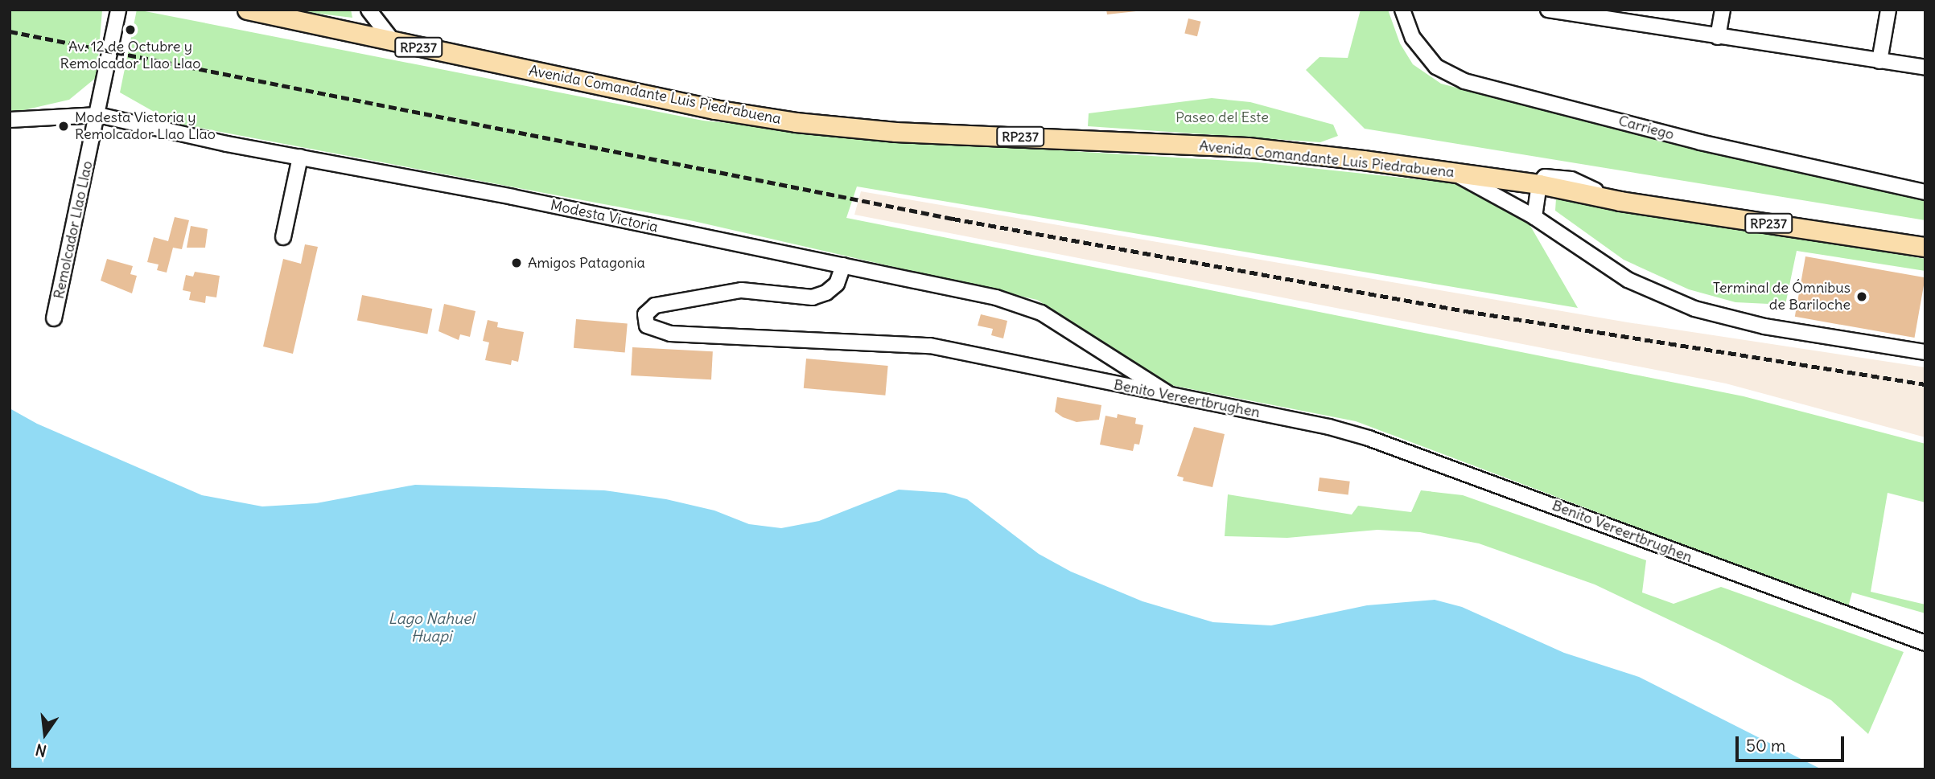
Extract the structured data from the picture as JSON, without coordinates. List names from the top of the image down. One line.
{"streets":{"main road":["RP237","Avenida Comandante Luis Piedrabuena"],"street":["Carriego","Modesta Victoria","Remolcador Llao Llao","Benito Vereertbrughen"]},"crossings":[["Modesta Victoria","Remolcador Llao Llao"],["Modesta Victoria","Benito Vereertbrughen"]],"water":["Lago Nahuel Huapi"],"parks":["Paseo del Este"],"places":["Av. 12 de Octubre y Remolcador Llao Llao","Modesta Victoria y Remolcador Llao Llao","Amigos Patagonia","Terminal de Ómnibus de Bariloche"],"scale_bar":"50 m","north":"bottom"}
